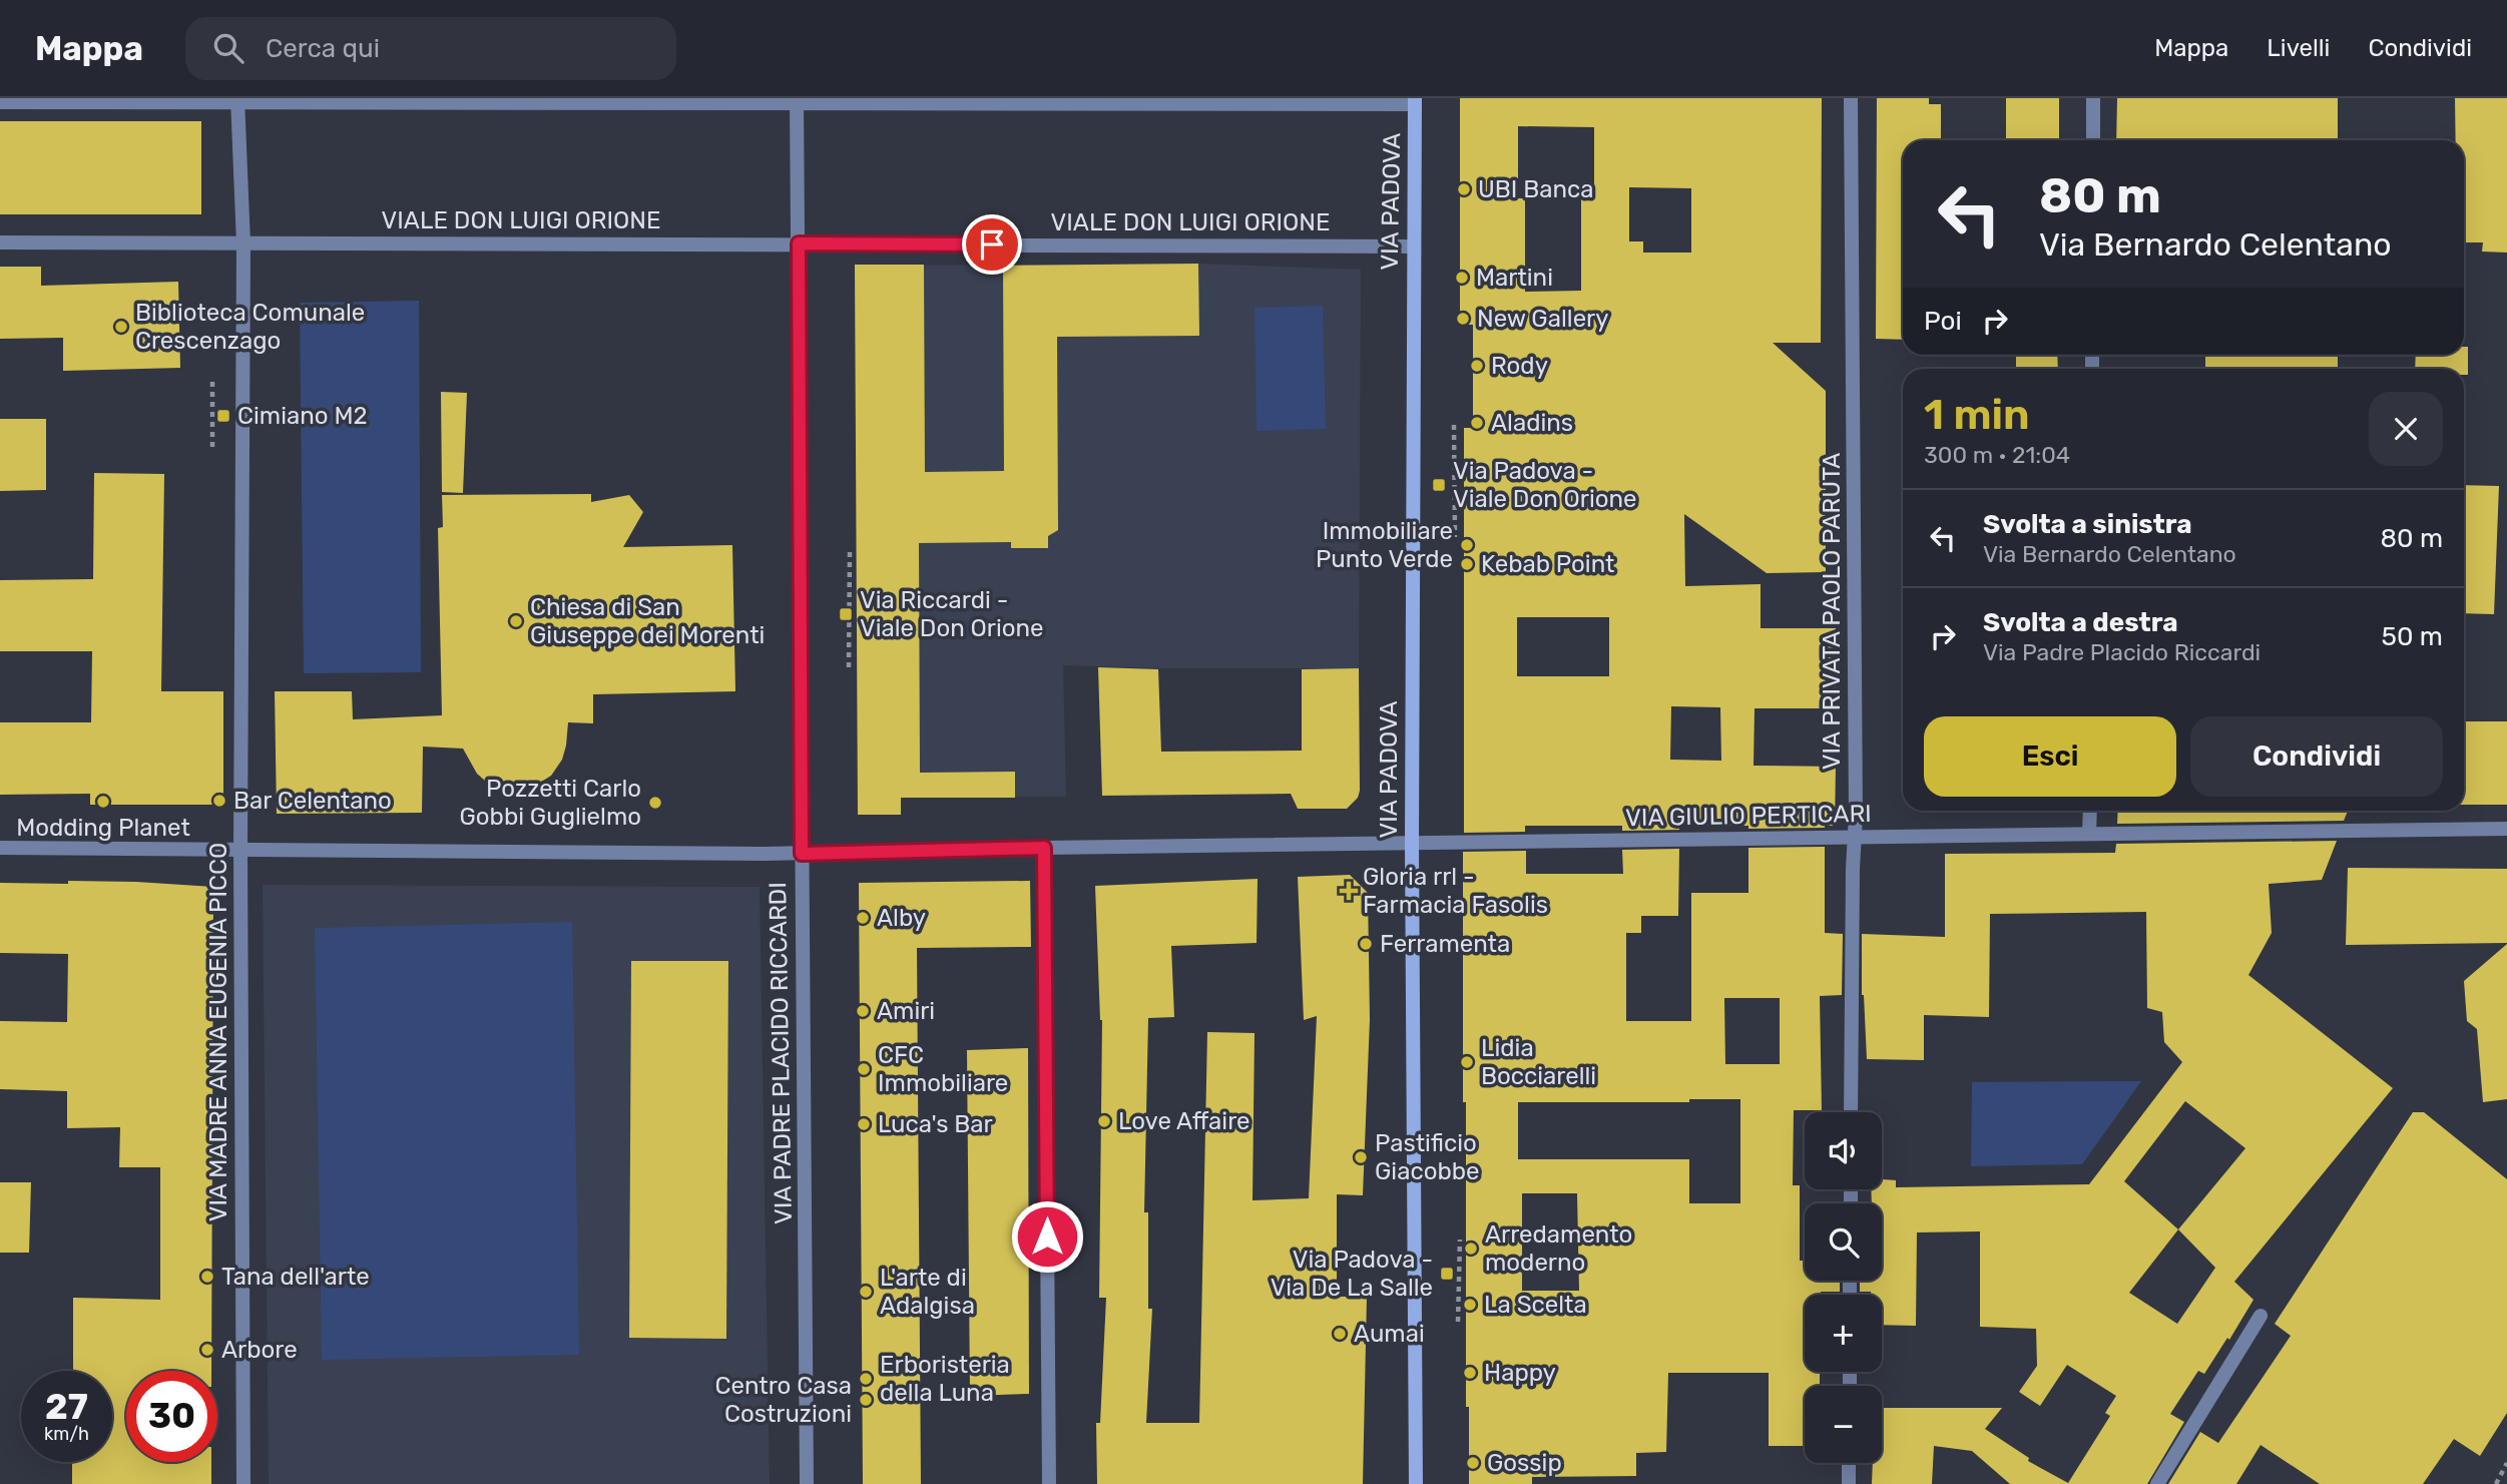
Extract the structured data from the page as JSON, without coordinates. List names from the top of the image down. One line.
{"streets":{"street":["VIA PADOVA","VIALE DON LUIGI ORIONE","VIA PRIVATA PAOLO PARUTA","VIA GIULIO PERTICARI","VIA MADRE ANNA EUGENIA PICCO","VIA PADRE PLACIDO RICCARDI"]},"crossings":[["VIA PADOVA","VIALE DON LUIGI ORIONE"],["VIA PADOVA","VIA GIULIO PERTICARI"],["VIALE DON LUIGI ORIONE","VIA MADRE ANNA EUGENIA PICCO"],["VIALE DON LUIGI ORIONE","VIA PADRE PLACIDO RICCARDI"],["VIA PRIVATA PAOLO PARUTA","VIA GIULIO PERTICARI"],["VIA GIULIO PERTICARI","VIA MADRE ANNA EUGENIA PICCO"],["VIA GIULIO PERTICARI","VIA PADRE PLACIDO RICCARDI"]],"places":{"other":["UBI Banca","Martini","New Gallery","Biblioteca Comunale Crescenzago","Rody","Aladins","Immobiliare Punto Verde","Kebab Point","Chiesa di San Giuseppe dei Morenti","Bar Celentano","Modding Planet","Pozzetti Carlo Gobbi Guglielmo","Alby","Ferramenta","Amiri","Lidia Bocciarelli","CFC Immobiliare","Love Affaire","Luca's Bar","Pastificio Giacobbe","Arredamento moderno","Tana dell'arte","L'arte di Adalgisa","La Scelta","Aumai","Arbore","Happy","Erboristeria della Luna","Centro Casa Costruzioni","Gossip"],"transit":["Cimiano M2","Via Padova - Viale Don Orione","Via Riccardi - Viale Don Orione","Via Padova - Via De La Salle"],"health":["Gloria rrl - Farmacia Fasolis"]},"page":{"header":"Mappa","search":"Cerca qui","nav":["Mappa","Livelli","Condividi"],"turn":["80 m","Via Bernardo Celentano"],"then":"Poi","heading":["1 min","300 m · 21:04"],"list":[{"name":"Svolta a sinistra","note":"Via Bernardo Celentano","value":"80 m"},{"name":"Svolta a destra","note":"Via Padre Placido Riccardi","value":"50 m"}],"buttons":["Esci","Condividi"],"map_buttons":["+","−"],"speed":"27 km/h","limit":"30"}}
